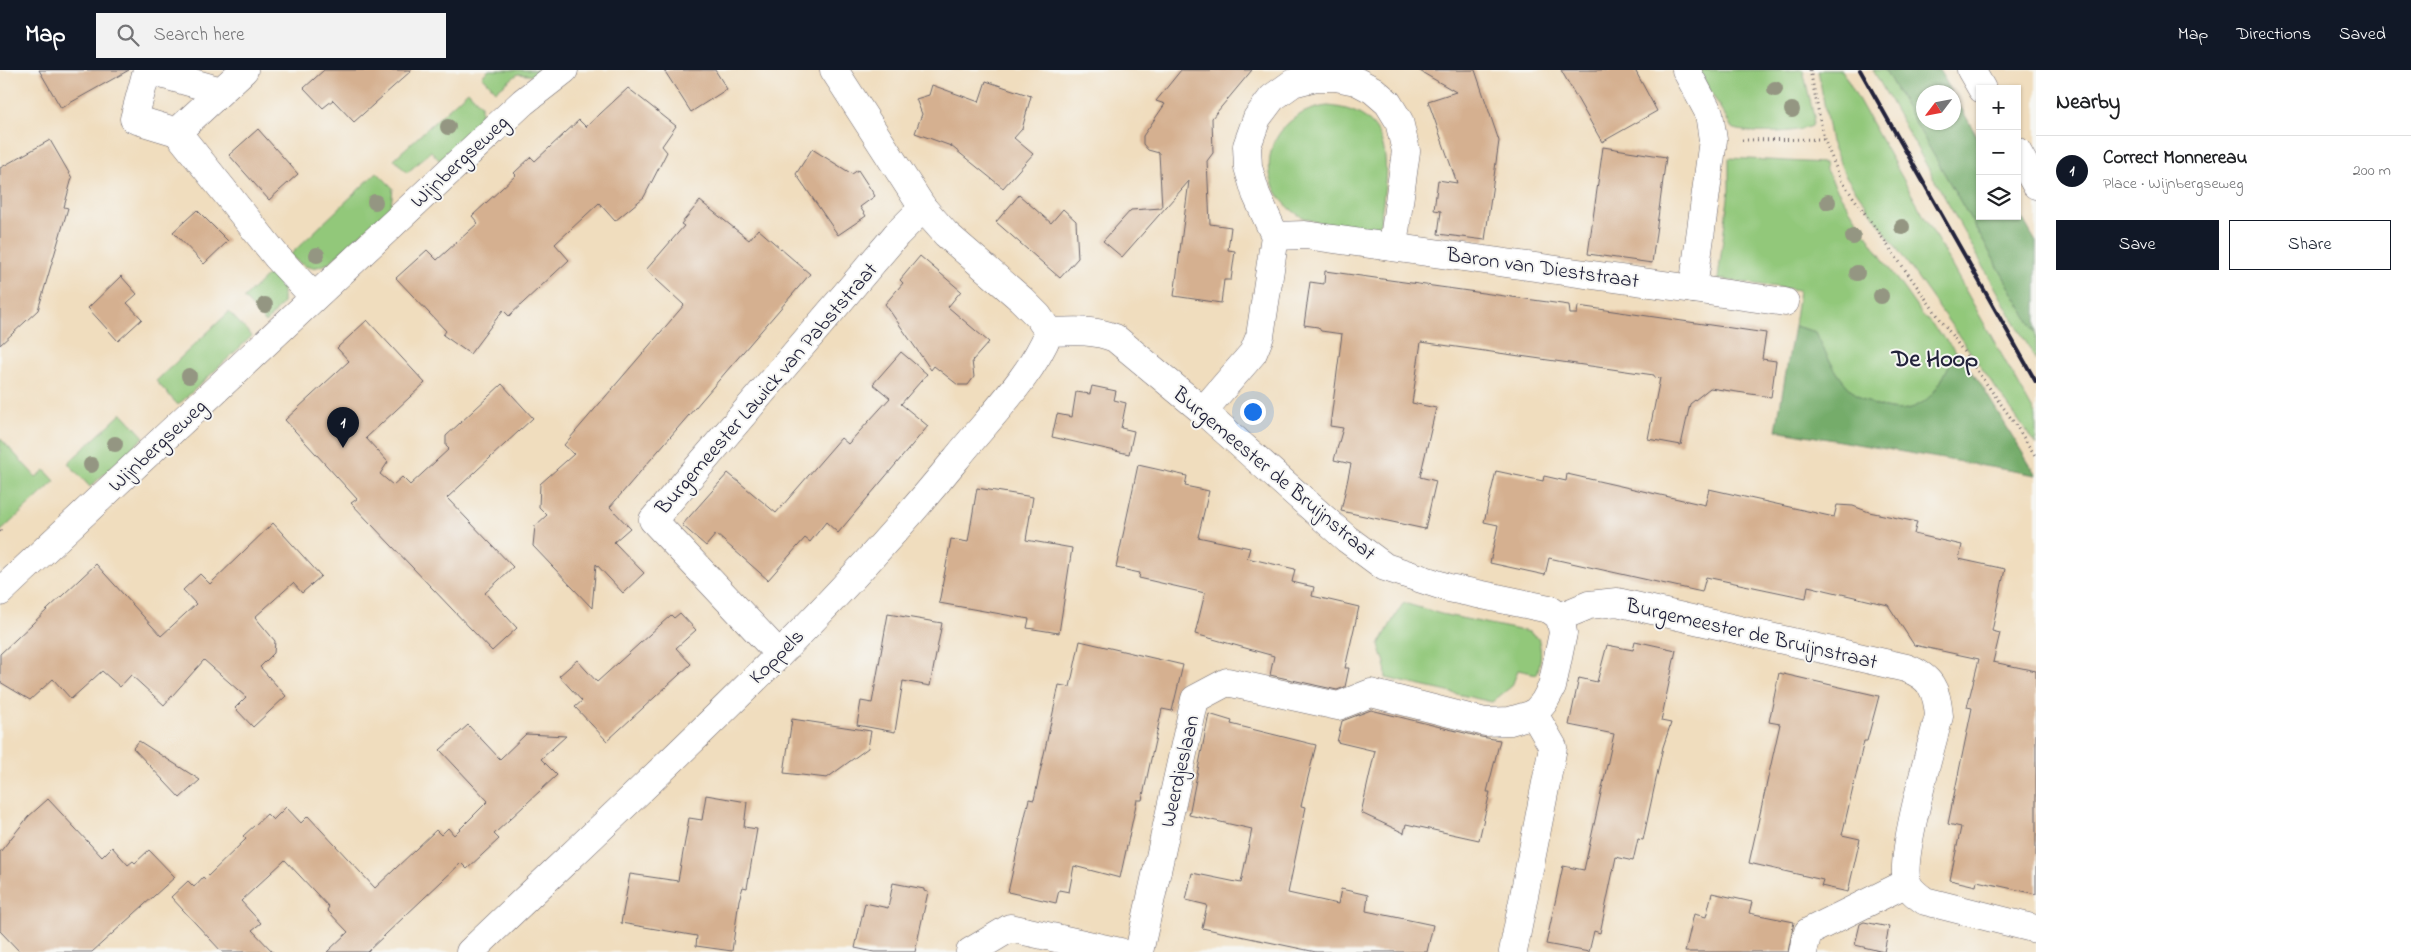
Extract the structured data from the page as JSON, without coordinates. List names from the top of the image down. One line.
{"streets":{"street":["Wijnbergseweg","Baron van Dieststraat","Burgemeester Lawick van Pabststraat","Burgemeester de Bruijnstraat","Koppels","Weerdjeslaan"]},"crossings":[["Burgemeester Lawick van Pabststraat","Koppels"],["Burgemeester de Bruijnstraat","Koppels"]],"districts":["De Hoop"],"north":"bottom left","page":{"header":"Map","search":"Search here","nav":["Map","Directions","Saved"],"heading":"Nearby","map_buttons":["+","−"],"list":[{"mark":"1","name":"Correct Monnereau","note":"Place · Wijnbergseweg","value":"200 m"}],"buttons":["Save","Share"],"pins":"1"}}
